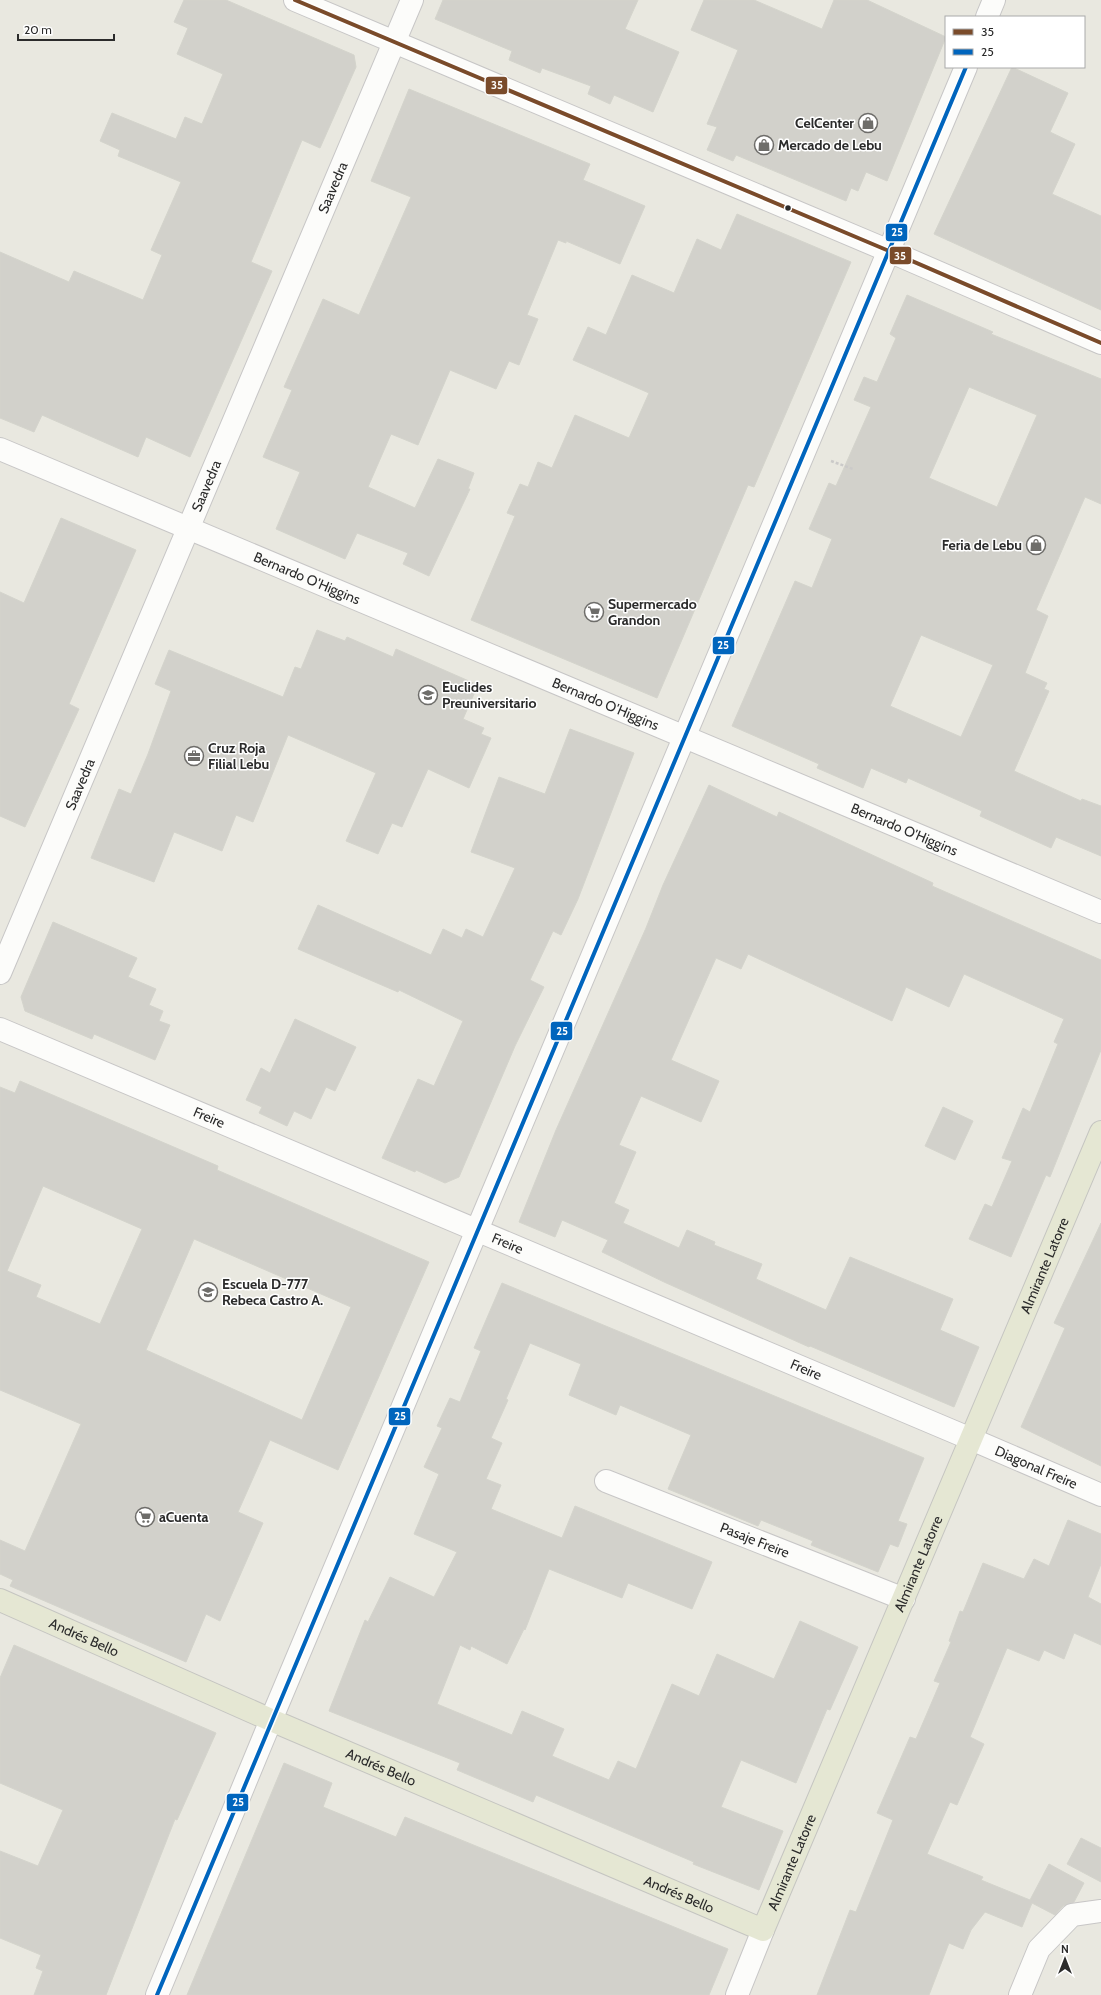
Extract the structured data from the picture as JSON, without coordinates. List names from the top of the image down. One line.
{"streets":{"main road":["Almirante Latorre","Andrés Bello"],"street":["Saavedra","Bernardo O'Higgins","Freire","Diagonal Freire","Pasaje Freire"]},"crossings":[["Saavedra","Bernardo O'Higgins"],["Freire","Almirante Latorre"],["Freire","Diagonal Freire"],["Almirante Latorre","Diagonal Freire"],["Almirante Latorre","Pasaje Freire"],["Almirante Latorre","Andrés Bello"]],"places":{"shop":["CelCenter","Mercado de Lebu","Feria de Lebu"],"supermarket":["Supermercado Grandon","aCuenta"],"school or university":["Euclides Preuniversitario","Escuela D-777 Rebeca Castro A."],"office":["Cruz Roja Filial Lebu"]},"lines":["transit line 35","transit line 25"],"legend":["35","25"],"scale_bar":"20 m","north":"top"}
